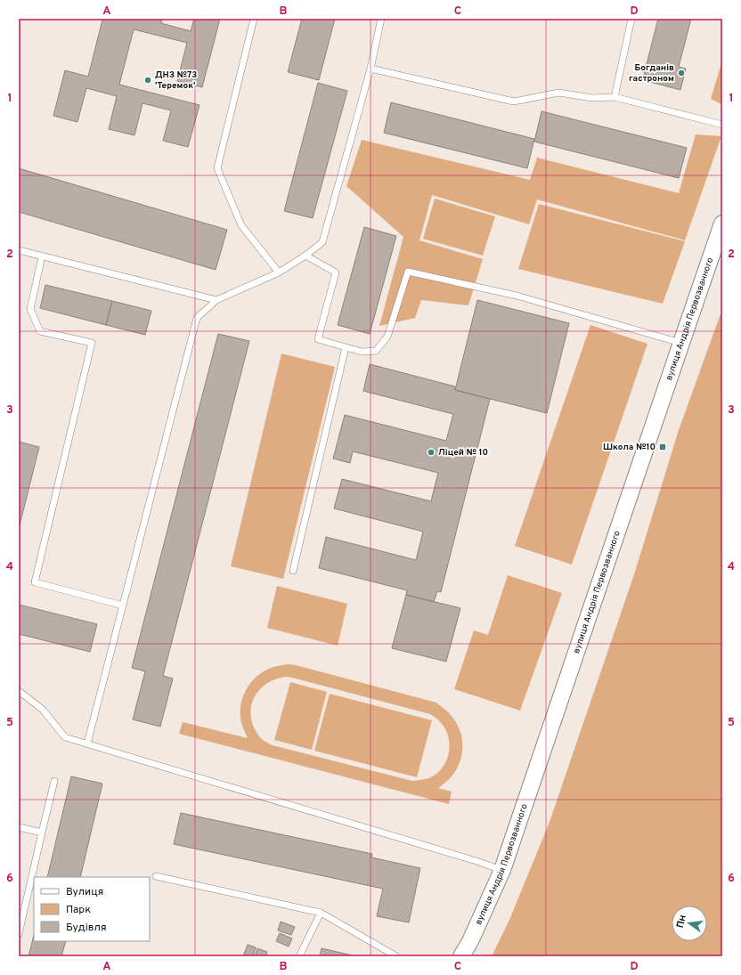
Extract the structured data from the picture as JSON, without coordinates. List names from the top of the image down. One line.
{"streets":{"street":["вулиця Андрія Первозванного"]},"places":{"other":["Богданів гастроном","ДНЗ №73 'Теремок'","Ліцей № 10"],"transit":["Школа №10"]},"legend":["Вулиця","Парк","Будівля"],"north":"left","grid":{"columns":["A","B","C","D"],"rows":["1","2","3","4","5","6"]}}
